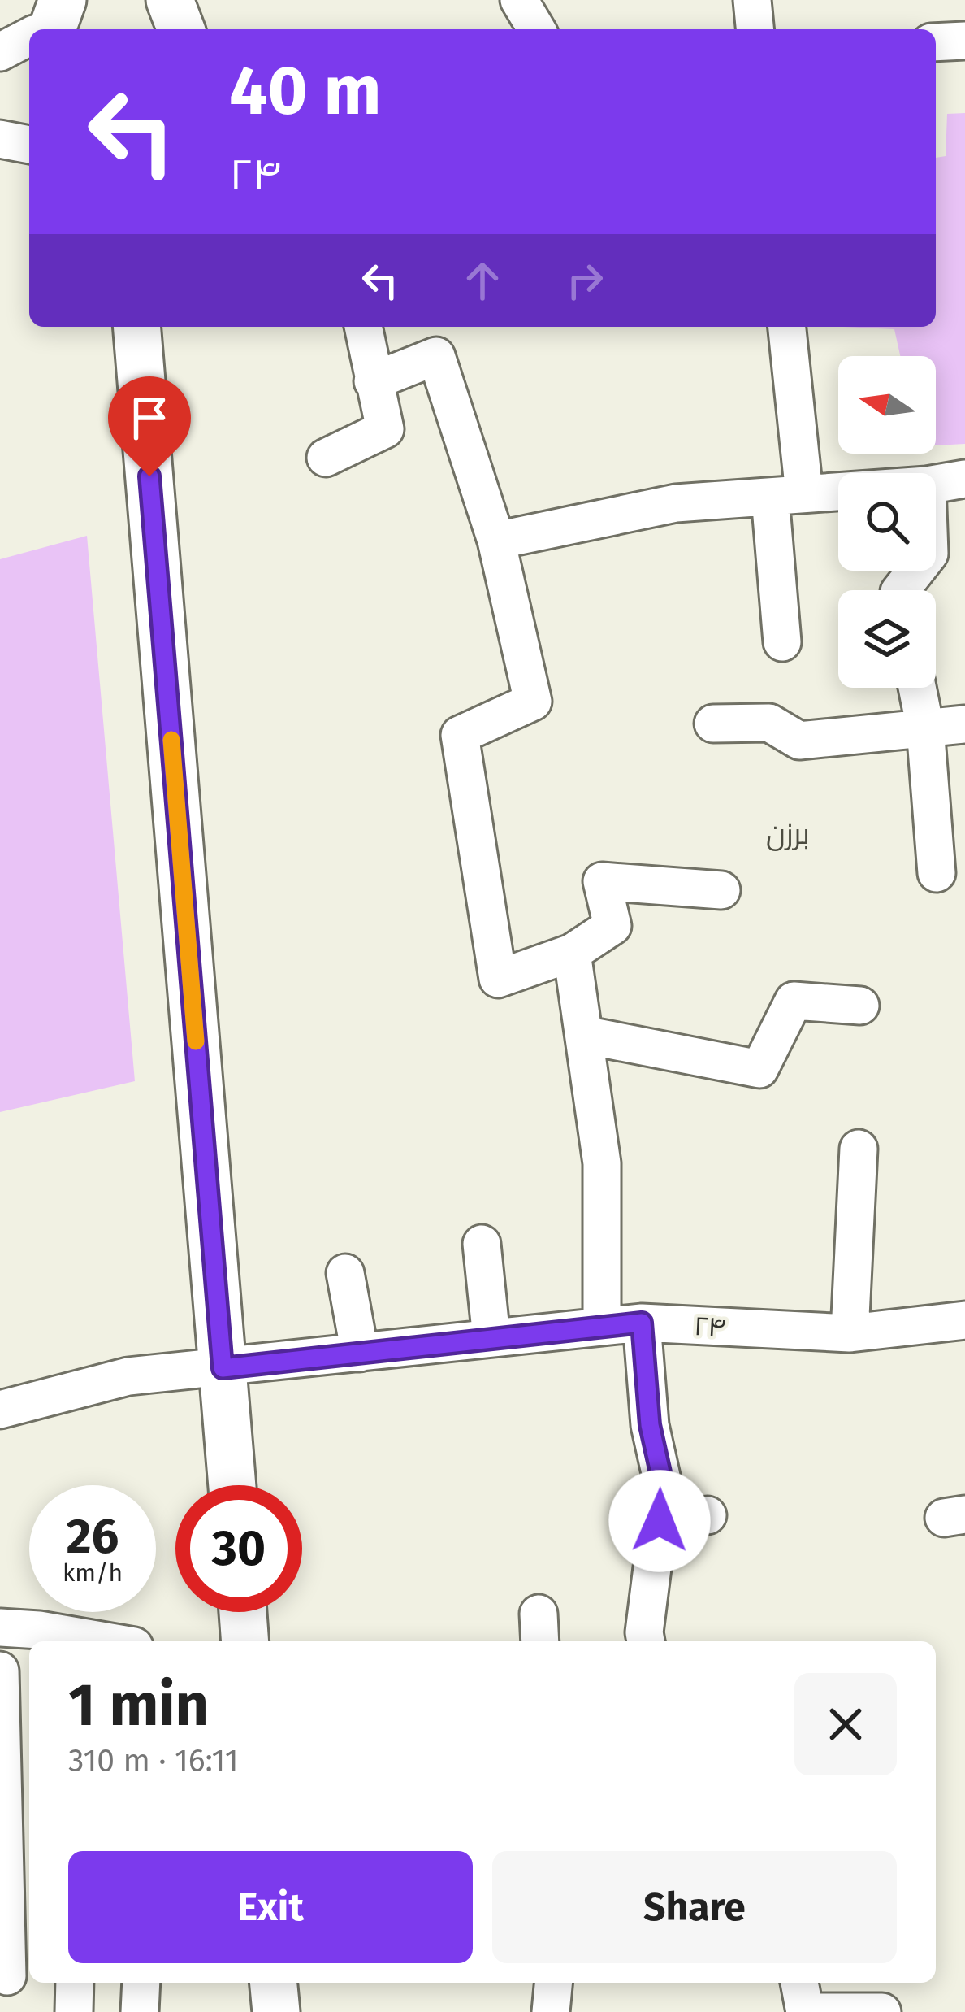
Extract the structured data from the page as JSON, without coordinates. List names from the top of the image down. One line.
{"streets":{"street":["۲۴"]},"districts":["برزن"],"north":"left","page":{"turn":["40 m","۲۴"],"speed":"26 km/h","limit":"30","heading":["1 min","310 m · 16:11"],"buttons":["Exit","Share"]}}
